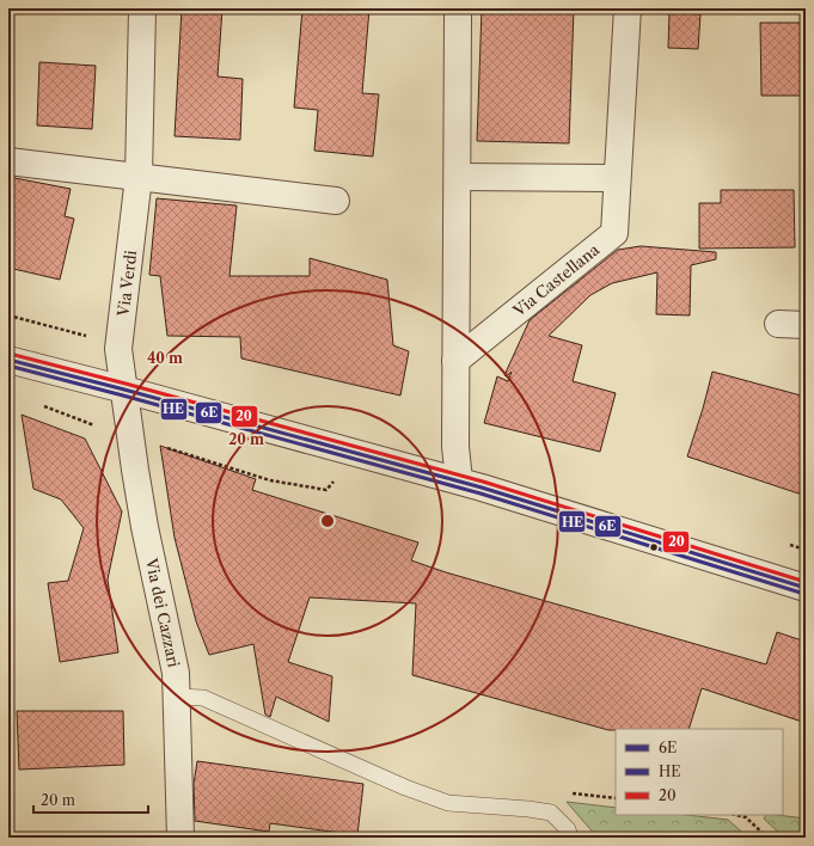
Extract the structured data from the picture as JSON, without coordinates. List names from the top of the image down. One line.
{"streets":{"street":["Via Castellana","Via Verdi","Via dei Cazzari"]},"crossings":[["Via Verdi","Via dei Cazzari"]],"lines":["transit line 20","transit line 6E","transit line HE"],"legend":["6E","HE","20"],"scale_bar":"20 m","rings":["40 m","20 m"]}
